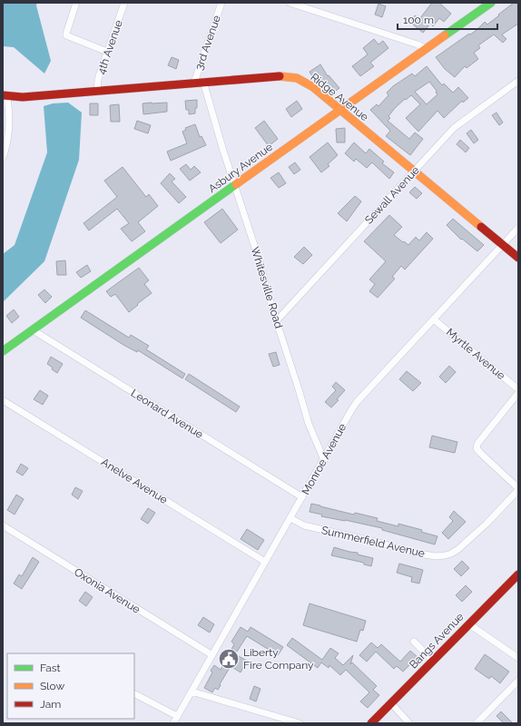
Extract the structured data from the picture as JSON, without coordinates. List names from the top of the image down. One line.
{"streets":{"street":["3rd Avenue","4th Avenue","Ridge Avenue","Asbury Avenue","Sewall Avenue","Whitesville Road","Myrtle Avenue","Leonard Avenue","Monroe Avenue","Anelve Avenue","Summerfield Avenue","Oxonia Avenue","Bangs Avenue"]},"crossings":[["3rd Avenue","Ridge Avenue"],["3rd Avenue","Whitesville Road"],["4th Avenue","Ridge Avenue"],["Ridge Avenue","Asbury Avenue"],["Ridge Avenue","Sewall Avenue"],["Ridge Avenue","Monroe Avenue"],["Asbury Avenue","Whitesville Road"],["Asbury Avenue","Leonard Avenue"],["Sewall Avenue","Whitesville Road"],["Whitesville Road","Monroe Avenue"],["Myrtle Avenue","Monroe Avenue"],["Leonard Avenue","Monroe Avenue"],["Monroe Avenue","Anelve Avenue"],["Monroe Avenue","Summerfield Avenue"],["Monroe Avenue","Oxonia Avenue"]],"places":{"public building":["Liberty Fire Company"]},"legend":["Fast","Slow","Jam"],"scale_bar":"100 m"}
